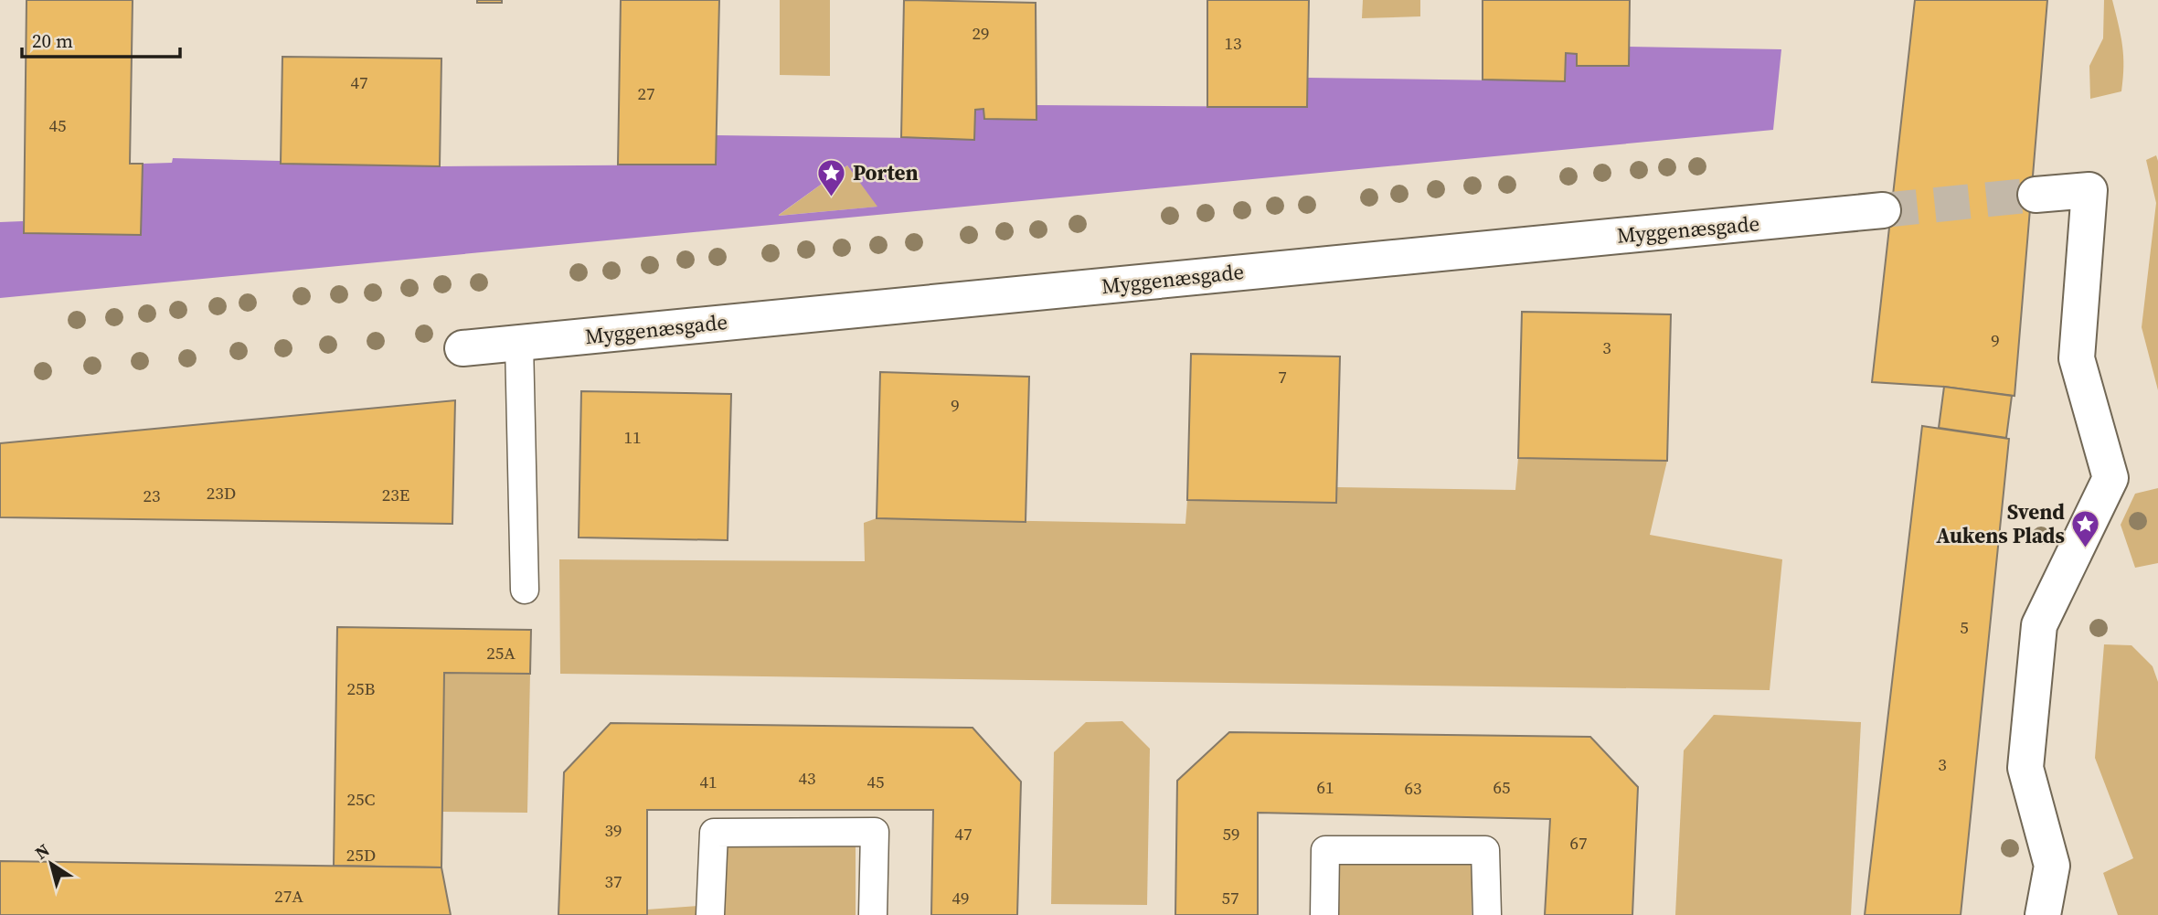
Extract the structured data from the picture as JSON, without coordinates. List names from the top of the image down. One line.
{"streets":{"street":["Myggenæsgade"]},"places":{"place":["Porten","Svend Aukens Plads"]},"house_numbers":["29","13","47","27","45","9","3","7","9","11","23D","23E","23","5","25A","25B","3","43","41","45","61","65","63","25C","39","47","59","67","25D","37","27A","49","57"],"scale_bar":"20 m","north":"top left"}
